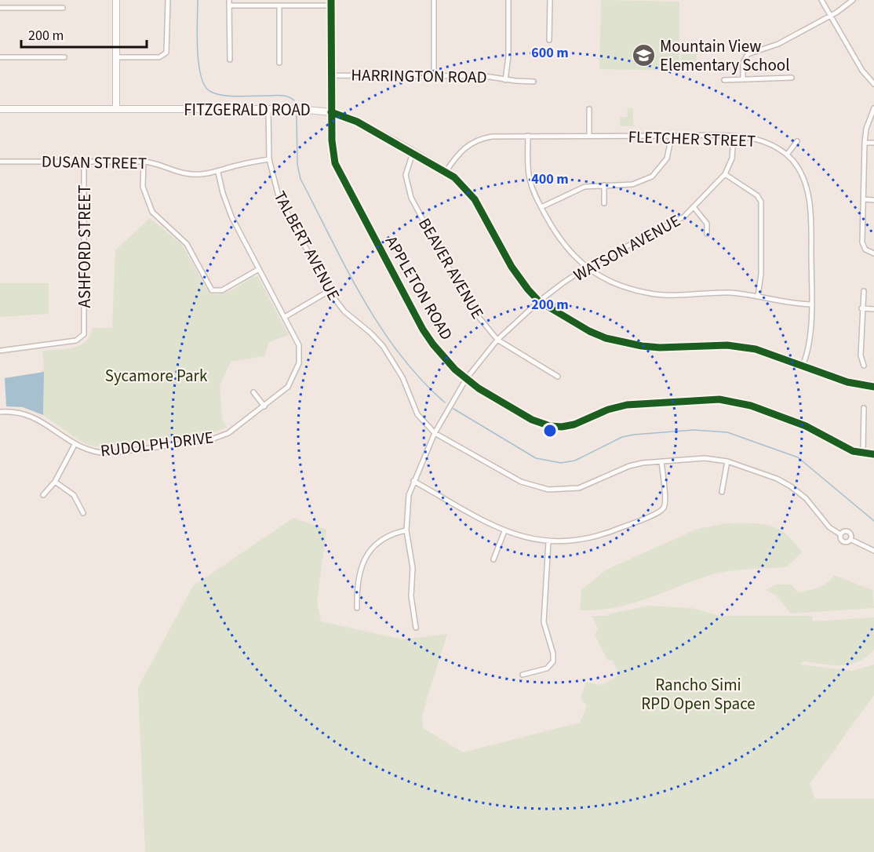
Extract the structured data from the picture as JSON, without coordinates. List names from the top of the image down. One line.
{"streets":{"main road":["FITZGERALD ROAD"],"street":["HARRINGTON ROAD","FLETCHER STREET","DUSAN STREET","TALBERT AVENUE","ASHFORD STREET","WATSON AVENUE","BEAVER AVENUE","APPLETON ROAD","RUDOLPH DRIVE"]},"crossings":[["HARRINGTON ROAD","APPLETON ROAD"],["FITZGERALD ROAD","FLETCHER STREET"],["FITZGERALD ROAD","TALBERT AVENUE"],["FITZGERALD ROAD","WATSON AVENUE"],["FITZGERALD ROAD","BEAVER AVENUE"],["FITZGERALD ROAD","APPLETON ROAD"],["FLETCHER STREET","WATSON AVENUE"],["DUSAN STREET","TALBERT AVENUE"],["DUSAN STREET","ASHFORD STREET"],["DUSAN STREET","RUDOLPH DRIVE"],["TALBERT AVENUE","WATSON AVENUE"],["WATSON AVENUE","BEAVER AVENUE"],["WATSON AVENUE","APPLETON ROAD"]],"parks":["Sycamore Park","Rancho Simi RPD Open Space"],"places":{"school or university":["Mountain View Elementary School"]},"scale_bar":"200 m","rings":["600 m","400 m","200 m"]}
